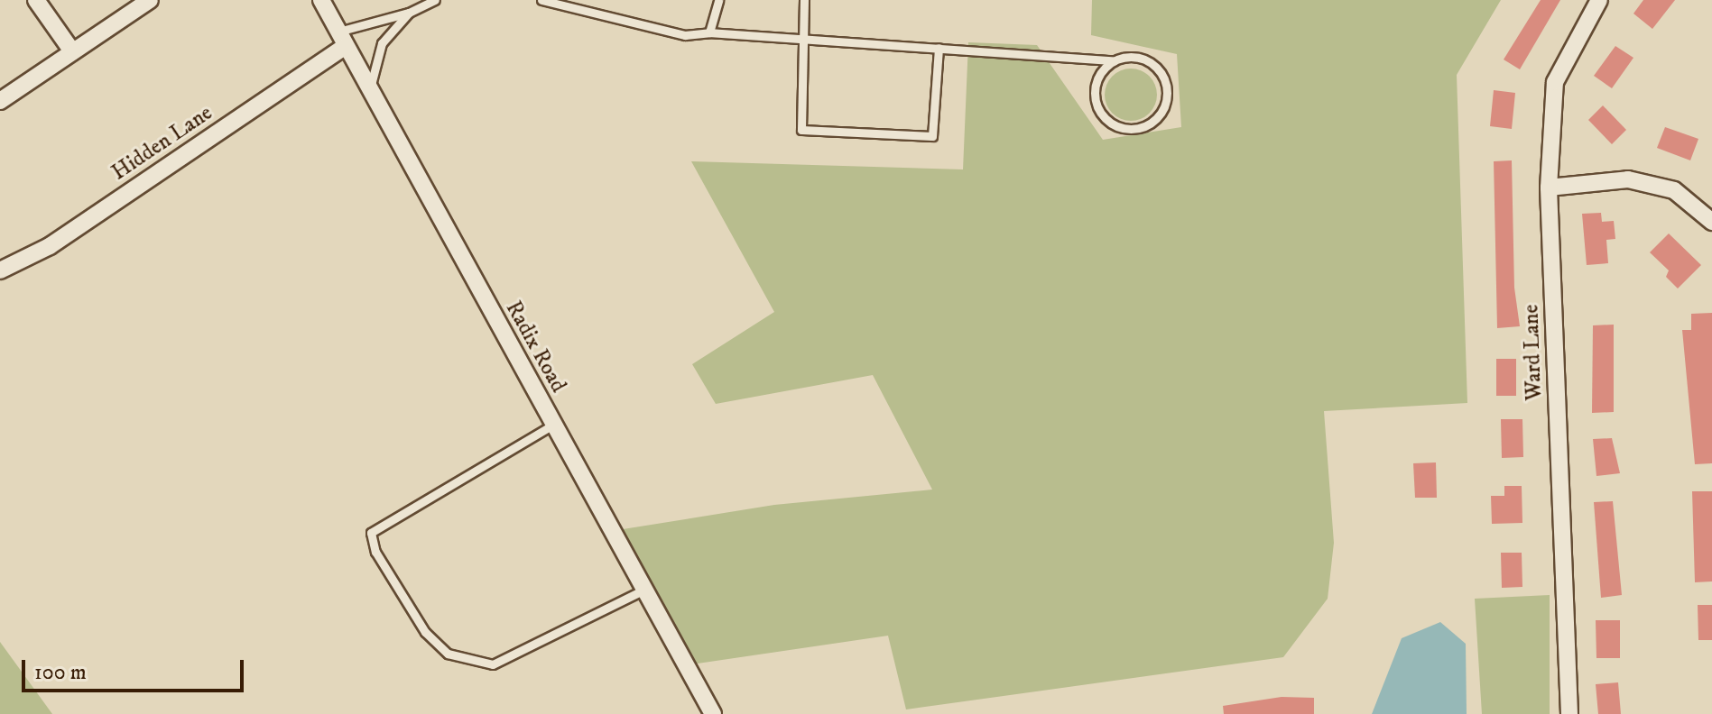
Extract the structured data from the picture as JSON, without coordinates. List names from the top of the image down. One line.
{"streets":{"street":["Hidden Lane","Radix Road","Ward Lane"]},"crossings":[["Hidden Lane","Radix Road"]],"scale_bar":"100 m"}
